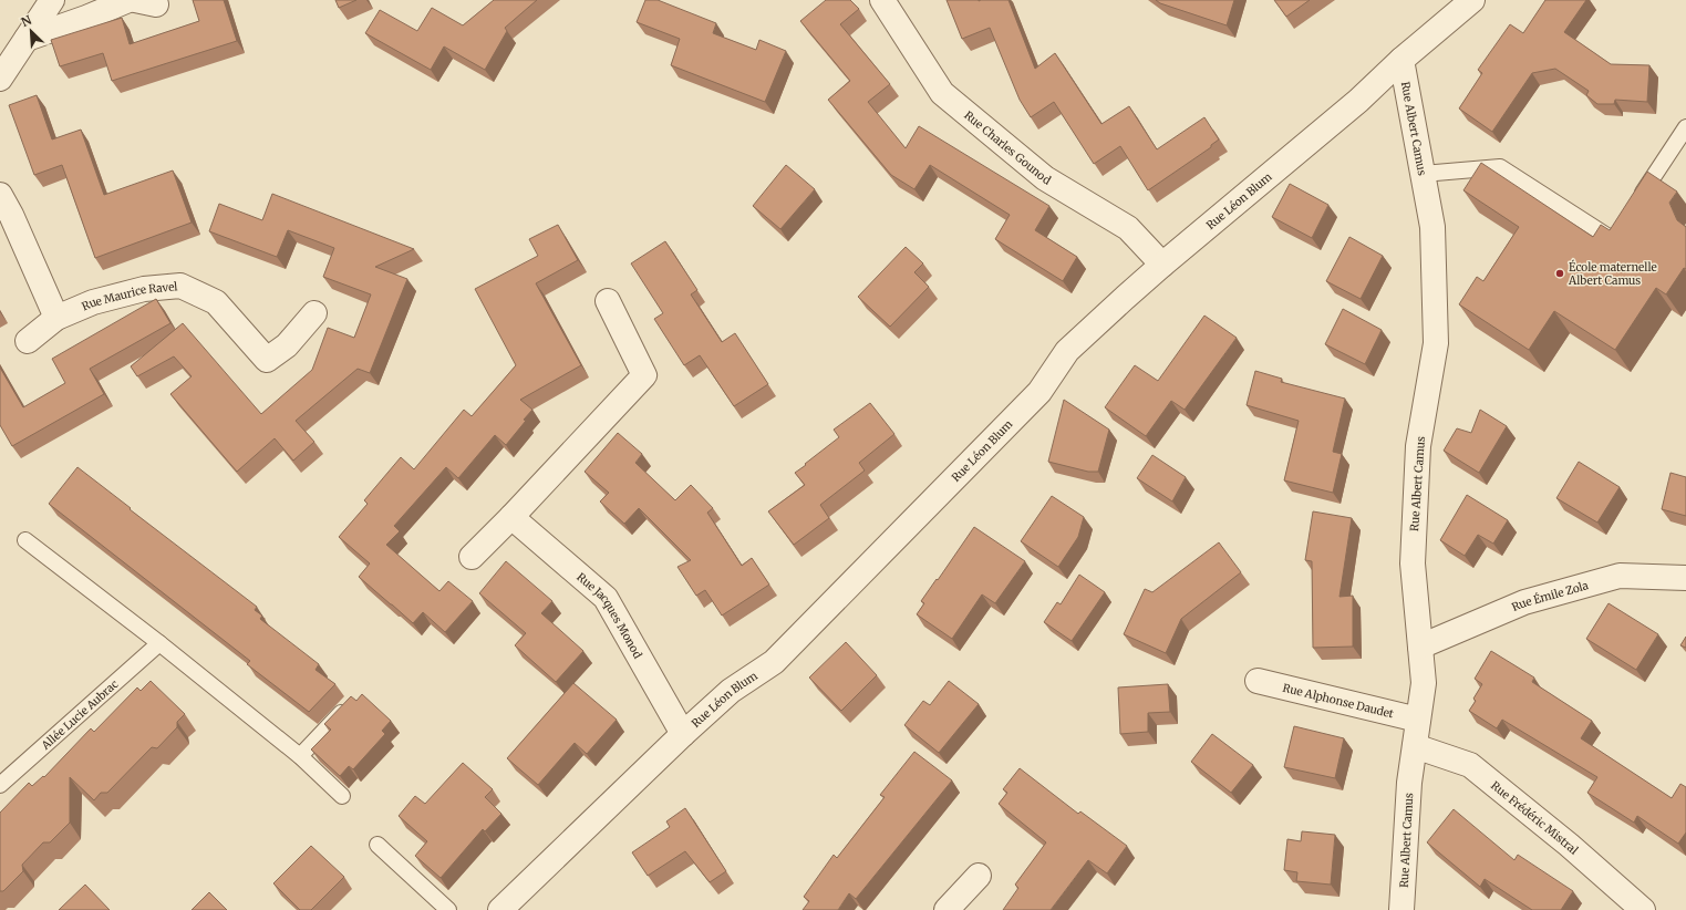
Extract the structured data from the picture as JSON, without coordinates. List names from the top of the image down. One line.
{"streets":{"street":["Rue Albert Camus","Rue Charles Gounod","Rue Léon Blum","Rue Maurice Ravel","Rue Émile Zola","Rue Jacques Monod","Rue Alphonse Daudet","Rue Frédéric Mistral"],"lane":["Allée Lucie Aubrac"]},"crossings":[["Rue Albert Camus","Rue Léon Blum"],["Rue Albert Camus","Rue Émile Zola"],["Rue Albert Camus","Rue Alphonse Daudet"],["Rue Albert Camus","Rue Frédéric Mistral"],["Rue Charles Gounod","Rue Léon Blum"],["Rue Léon Blum","Rue Jacques Monod"]],"places":["École maternelle Albert Camus"],"north":"top left"}
